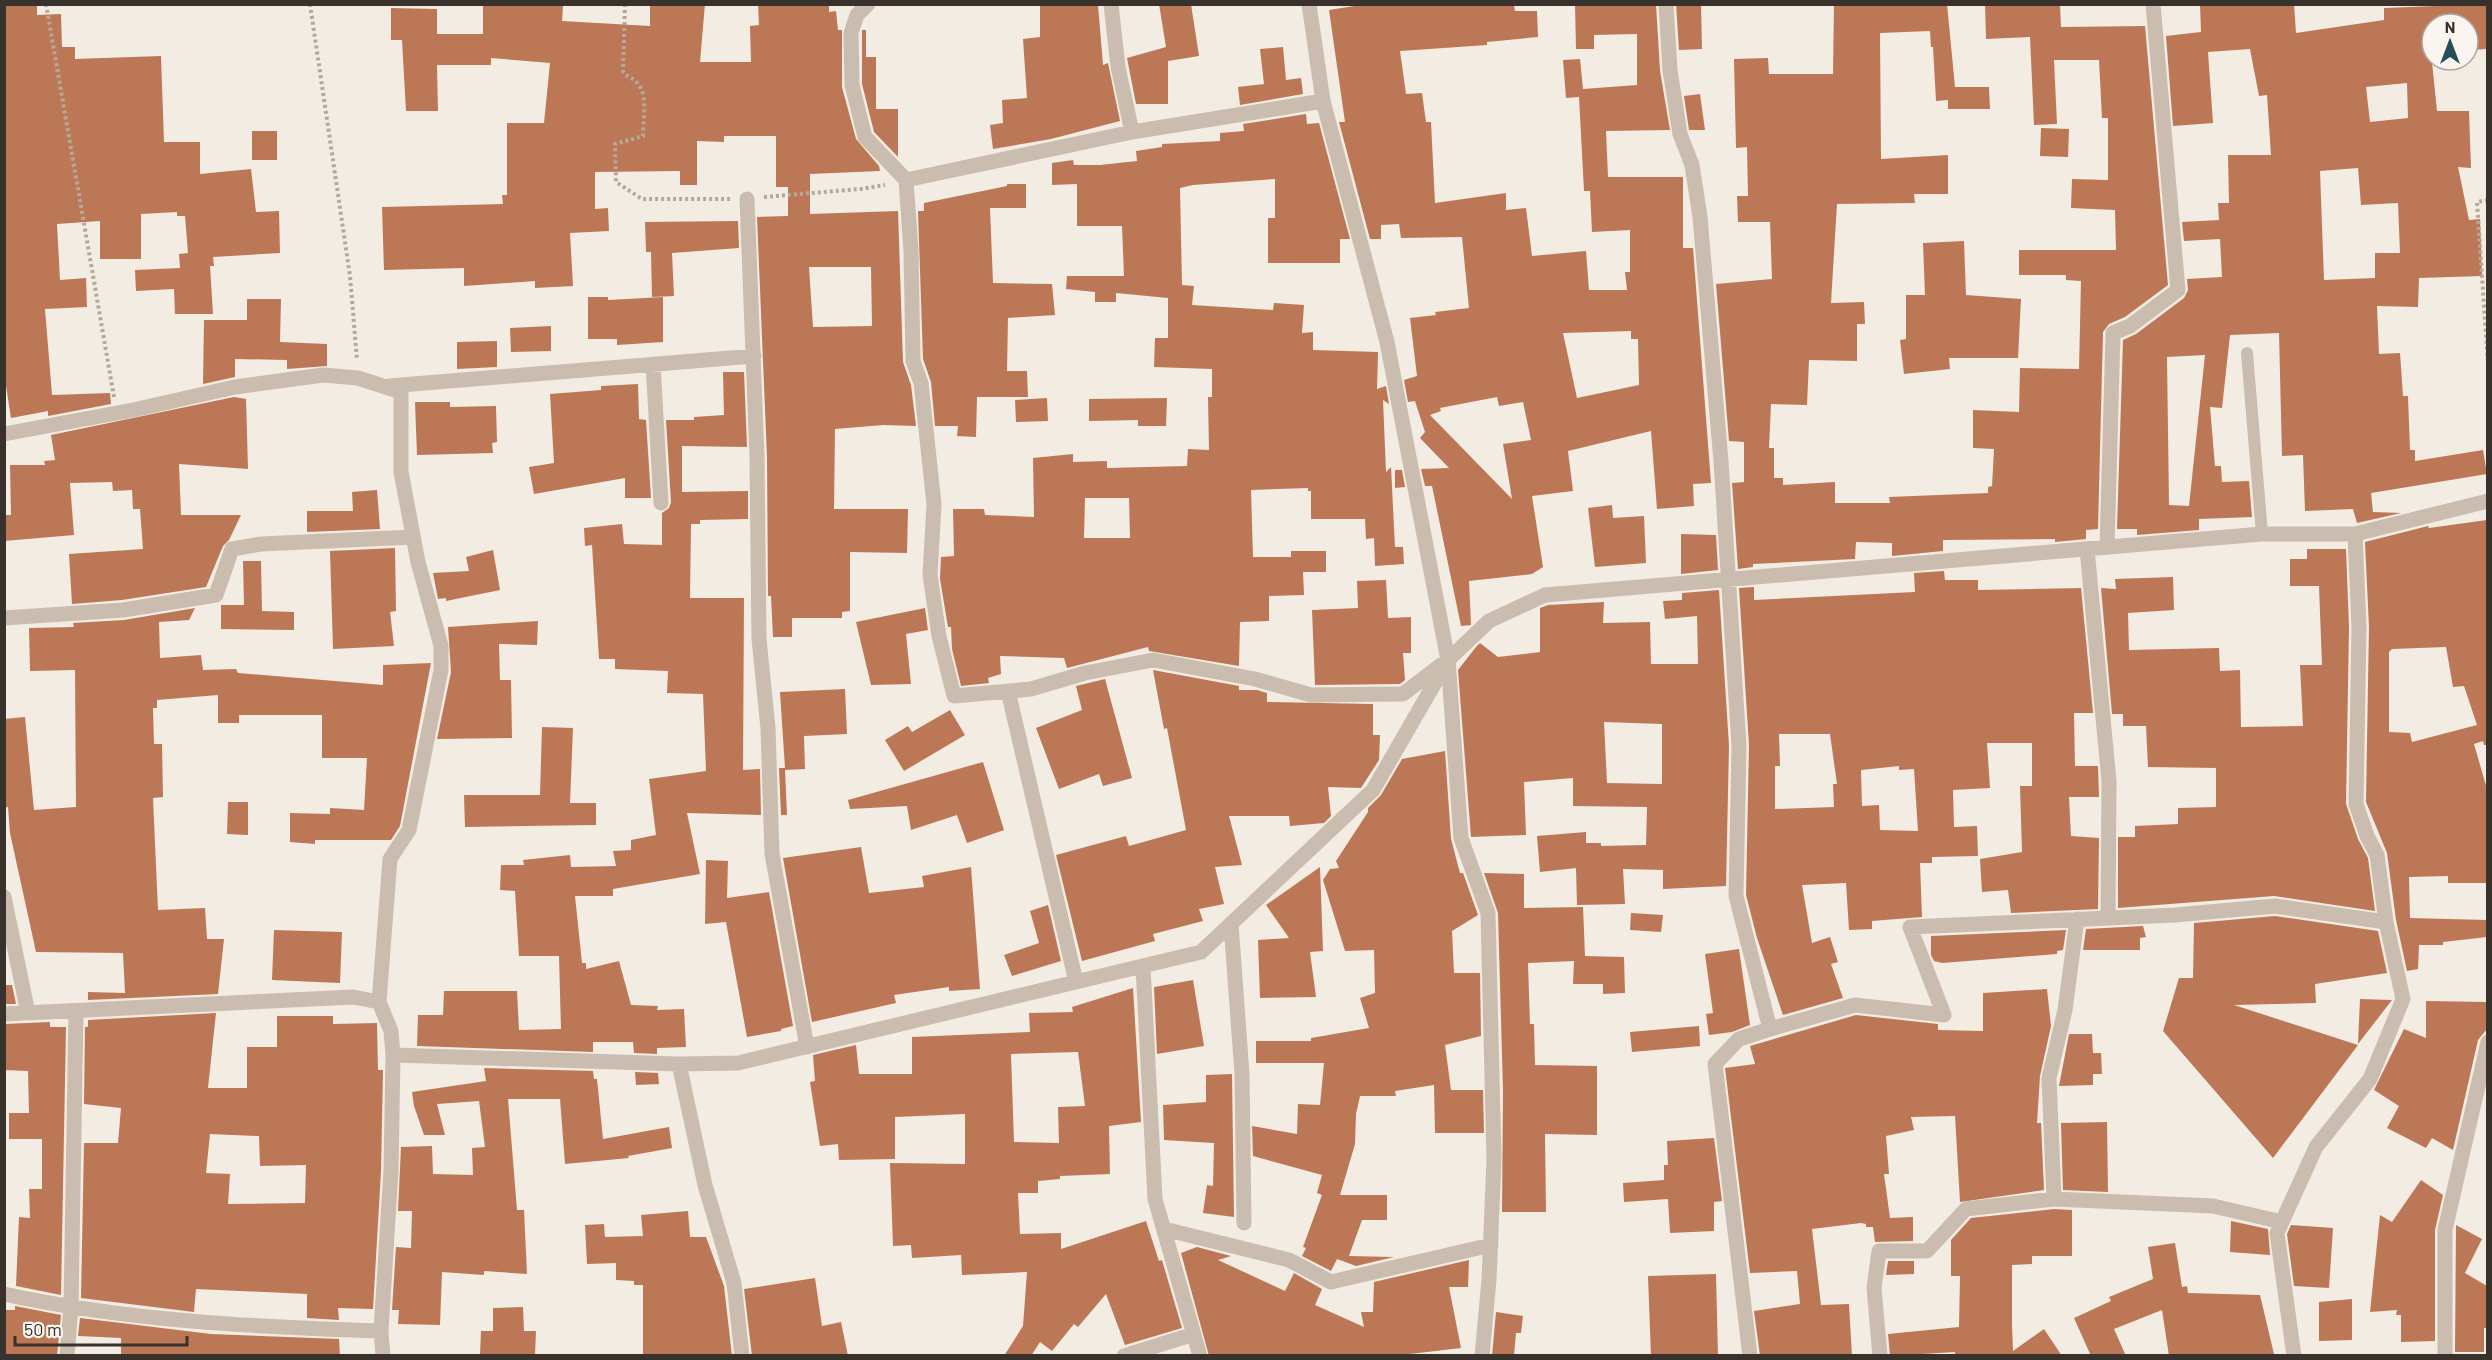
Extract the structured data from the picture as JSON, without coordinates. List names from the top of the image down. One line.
{"scale_bar":"50 m","north":"top"}
